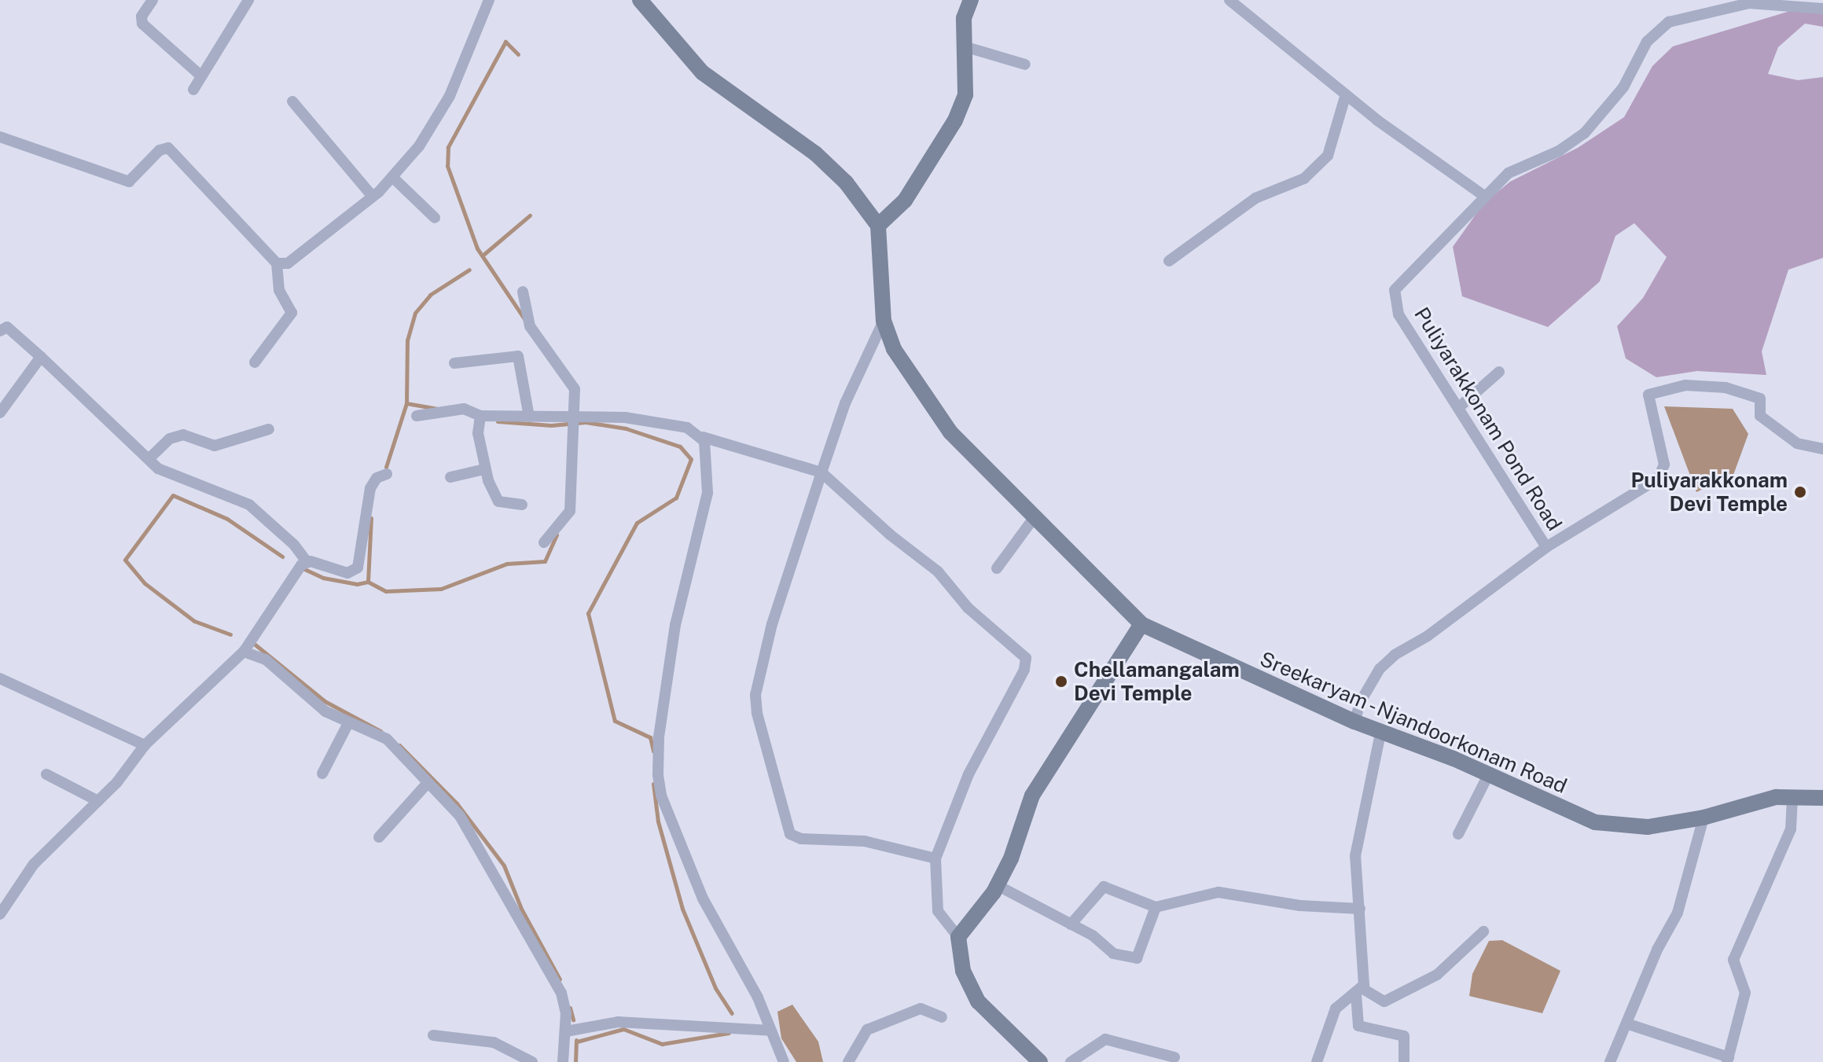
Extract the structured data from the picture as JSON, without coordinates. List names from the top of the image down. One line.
{"streets":{"main road":["Sreekaryam - Njandoorkonam Road"],"street":["Puliyarakkonam Pond Road"]},"places":["Puliyarakkonam Devi Temple","Chellamangalam Devi Temple"]}
